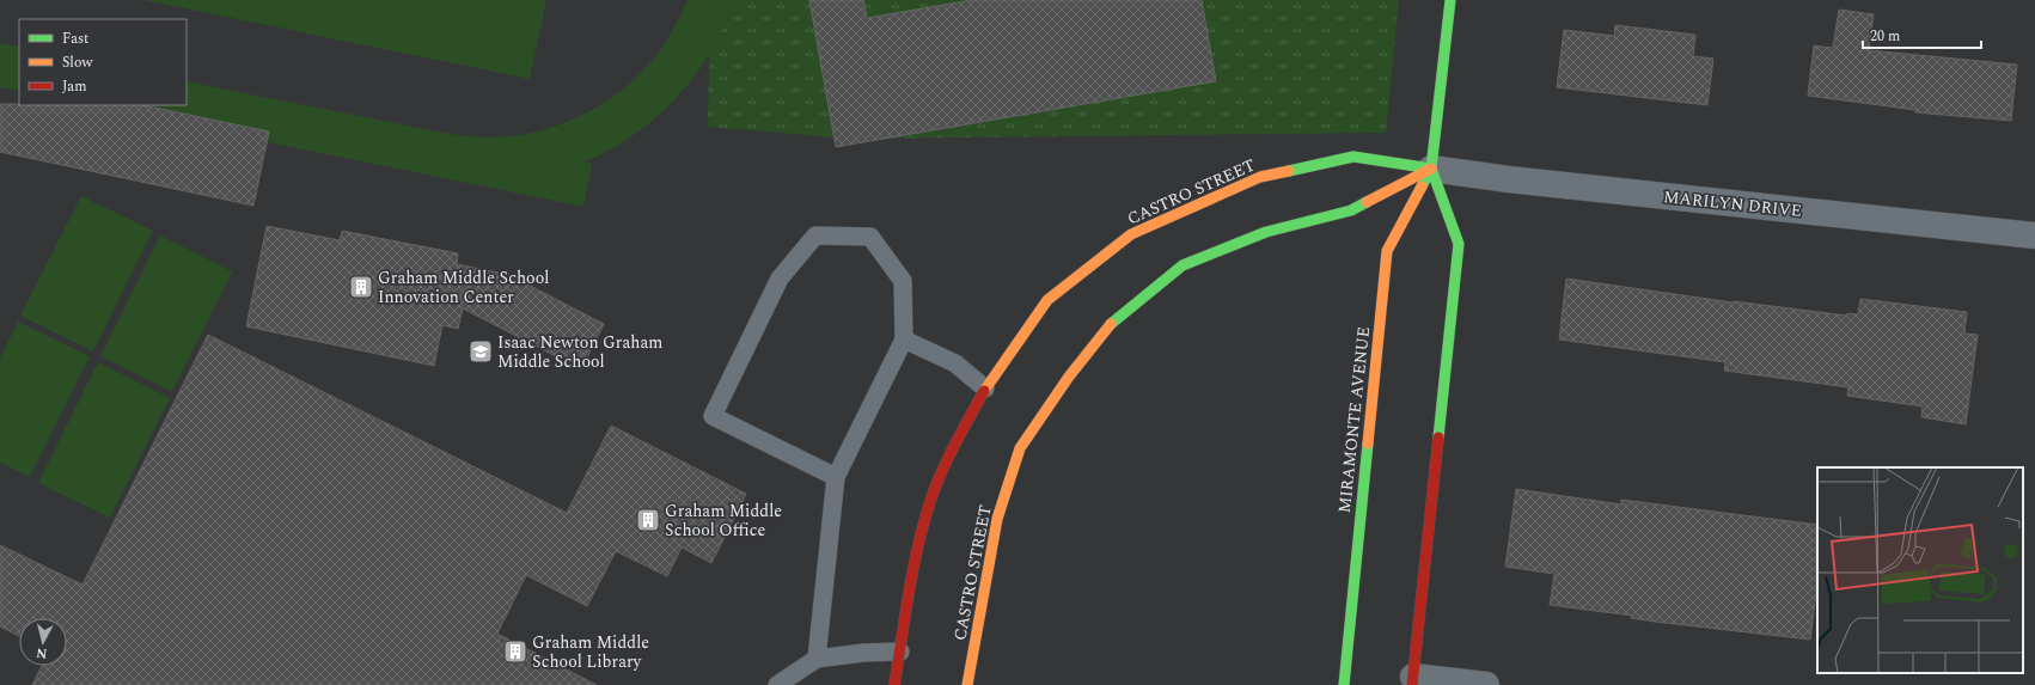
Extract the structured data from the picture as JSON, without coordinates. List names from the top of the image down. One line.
{"streets":{"street":["CASTRO STREET","MARILYN DRIVE","MIRAMONTE AVENUE"]},"crossings":[["CASTRO STREET","MARILYN DRIVE"],["CASTRO STREET","MIRAMONTE AVENUE"],["MARILYN DRIVE","MIRAMONTE AVENUE"]],"places":{"building":["Graham Middle School Innovation Center","Graham Middle School Office","Graham Middle School Library"],"school or university":["Isaac Newton Graham Middle School"]},"legend":["Fast","Slow","Jam"],"scale_bar":"20 m","north":"bottom"}
